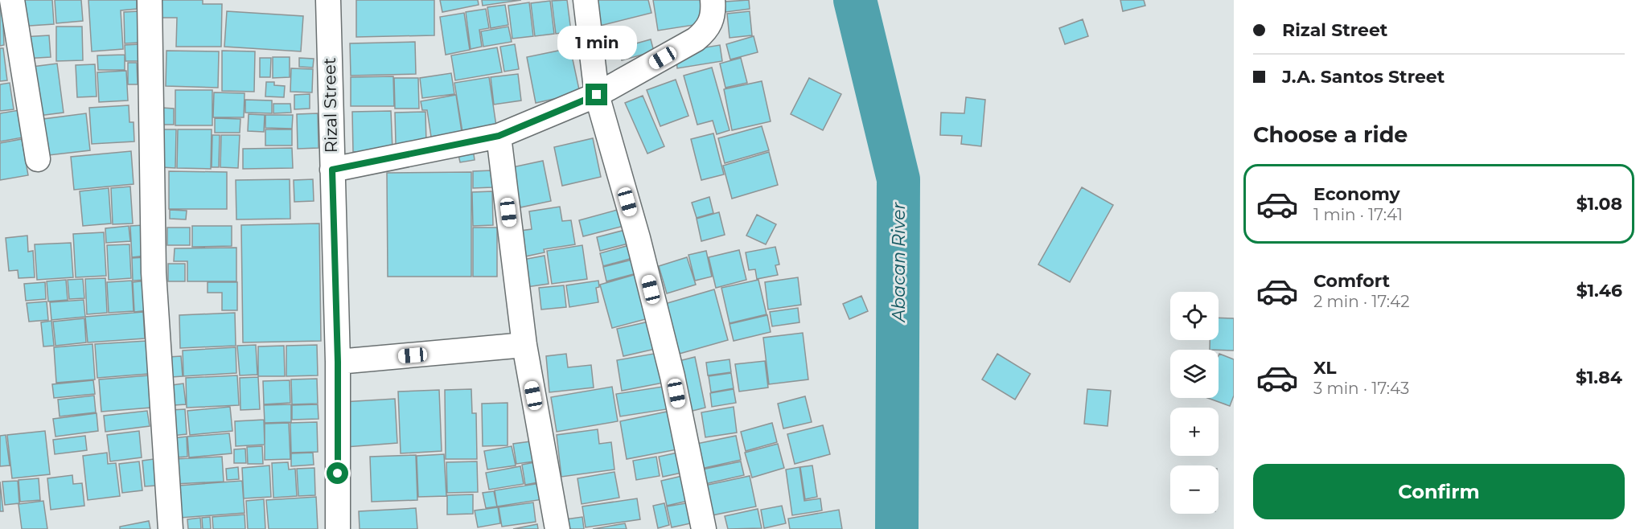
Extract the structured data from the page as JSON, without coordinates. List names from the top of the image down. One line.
{"streets":{"street":["Rizal Street"]},"water":["Abacan River"],"page":{"banner":["Rizal Street","J.A. Santos Street"],"bubble":"1 min","heading":"Choose a ride","list":[{"name":"Economy","note":"1 min · 17:41","value":"$1.08"},{"name":"Comfort","note":"2 min · 17:42","value":"$1.46"},{"name":"XL","note":"3 min · 17:43","value":"$1.84"}],"map_buttons":["+","−"],"buttons":"Confirm"}}
